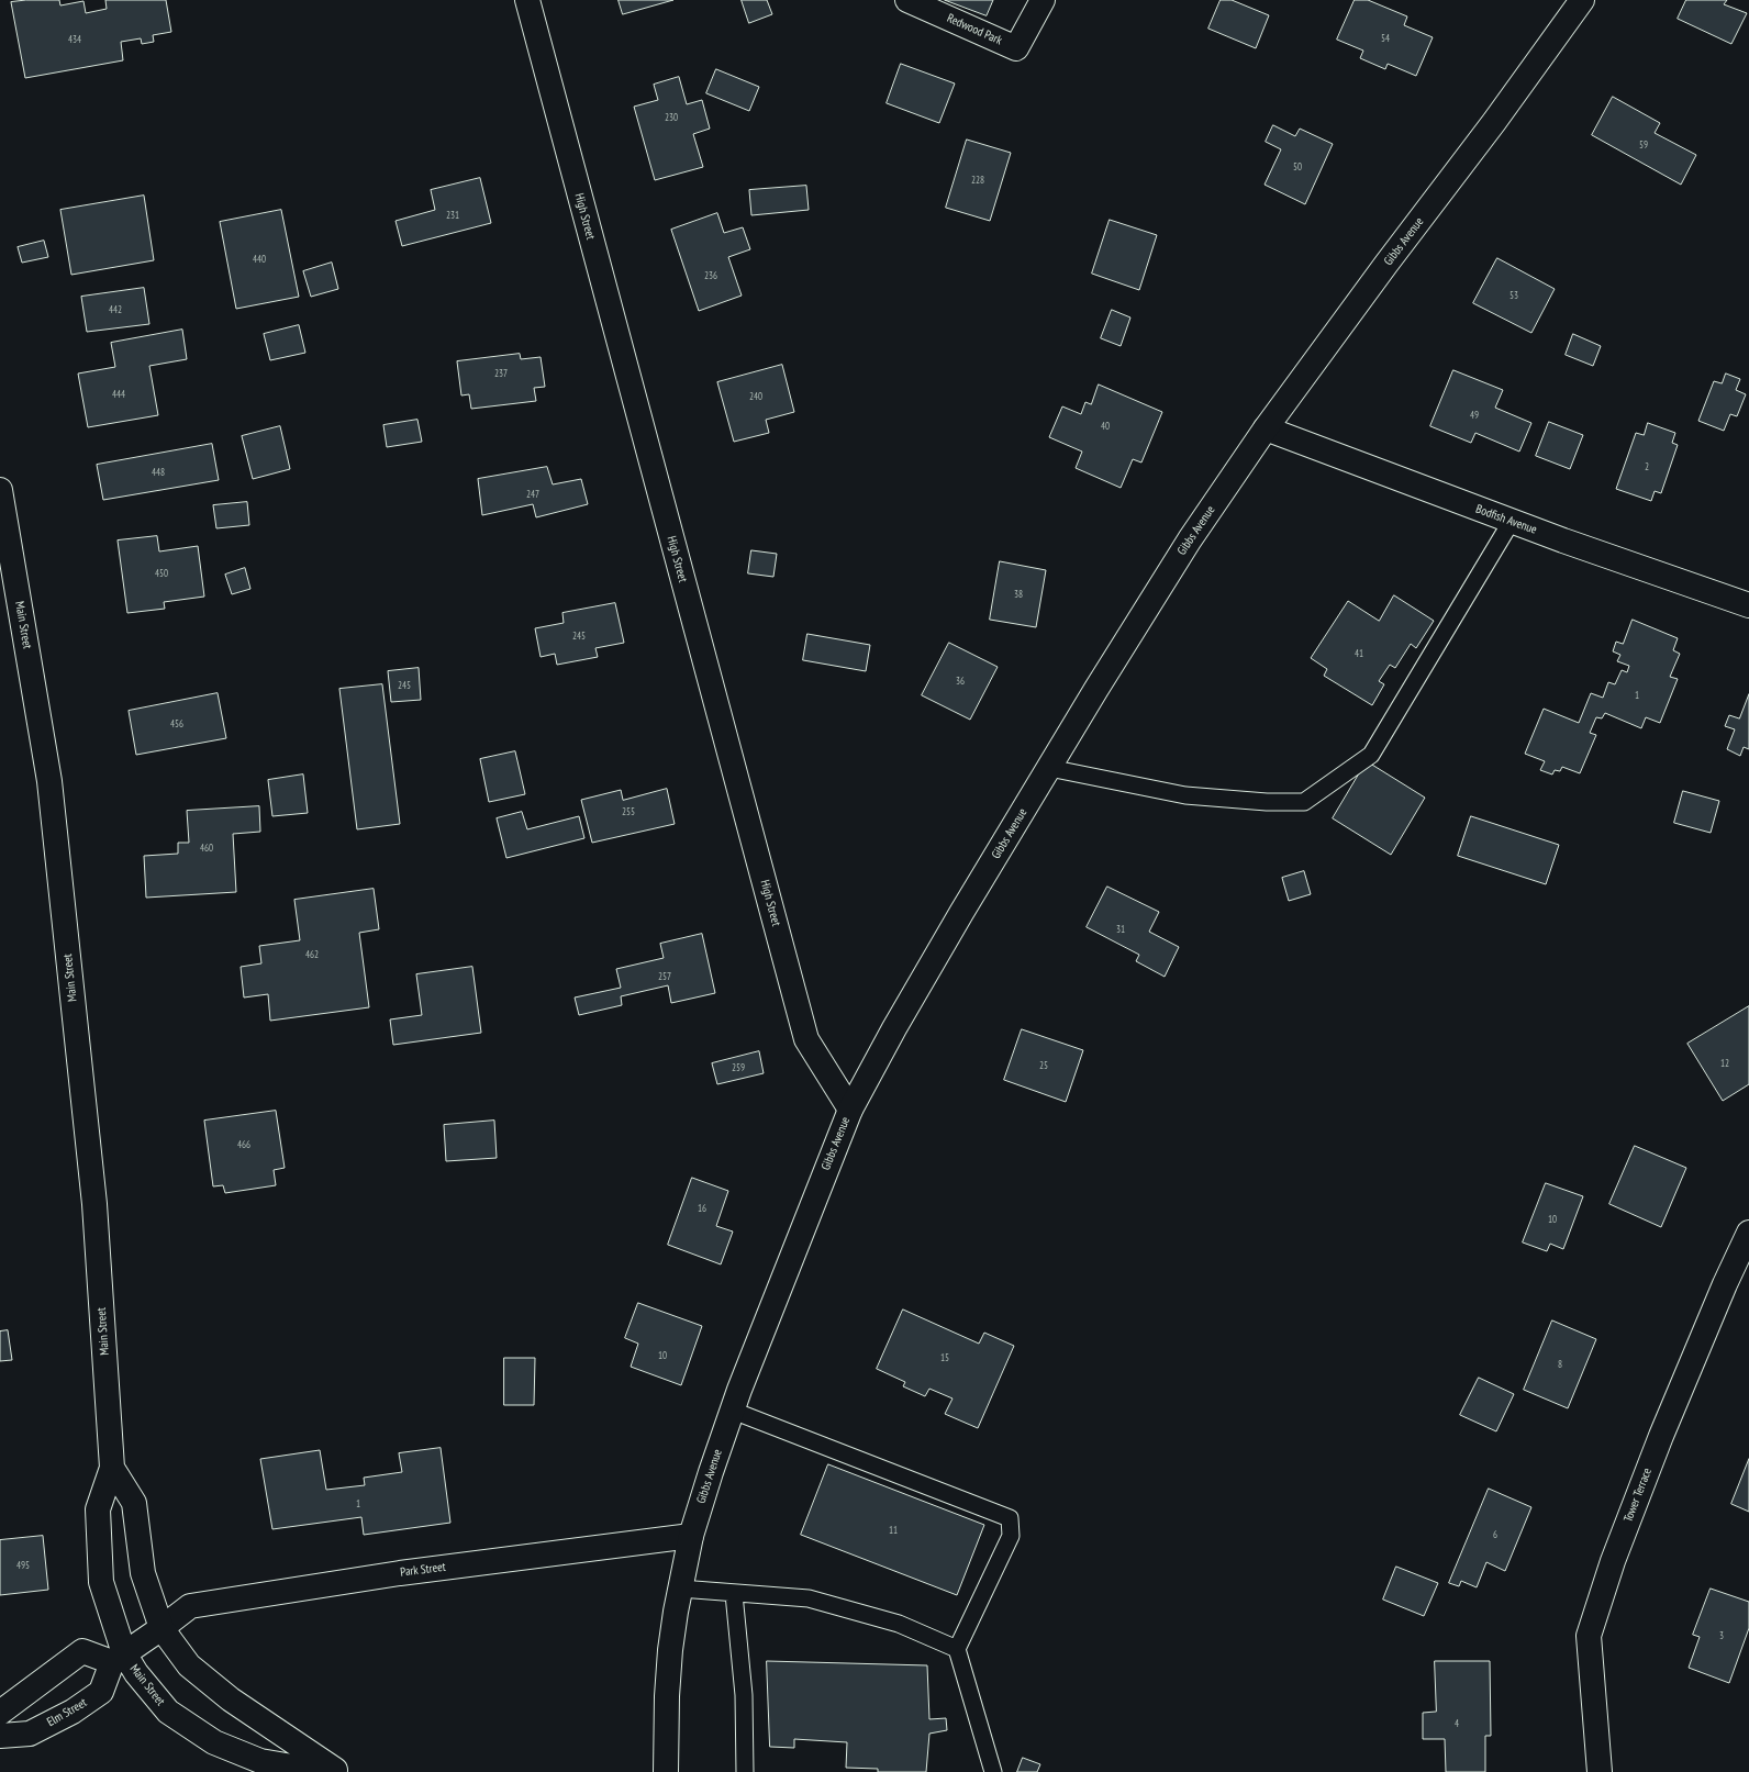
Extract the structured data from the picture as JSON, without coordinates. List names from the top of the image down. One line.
{"streets":{"main road":["Redwood Park","High Street","Gibbs Avenue","Bodfish Avenue","Main Street","Tower Terrace","Park Street","Elm Street"]},"crossings":[["High Street","Gibbs Avenue"],["Gibbs Avenue","Bodfish Avenue"],["Gibbs Avenue","Park Street"],["Main Street","Park Street"],["Main Street","Elm Street"]],"house_numbers":["54","434","230","59","50","228","231","440","236","53","442","237","444","240","49","40","2","448","247","450","38","245","41","36","245","1","456","255","460","31","462","257","12","25","259","466","16","10","10","15","8","1","11","6","495","3","4"]}
